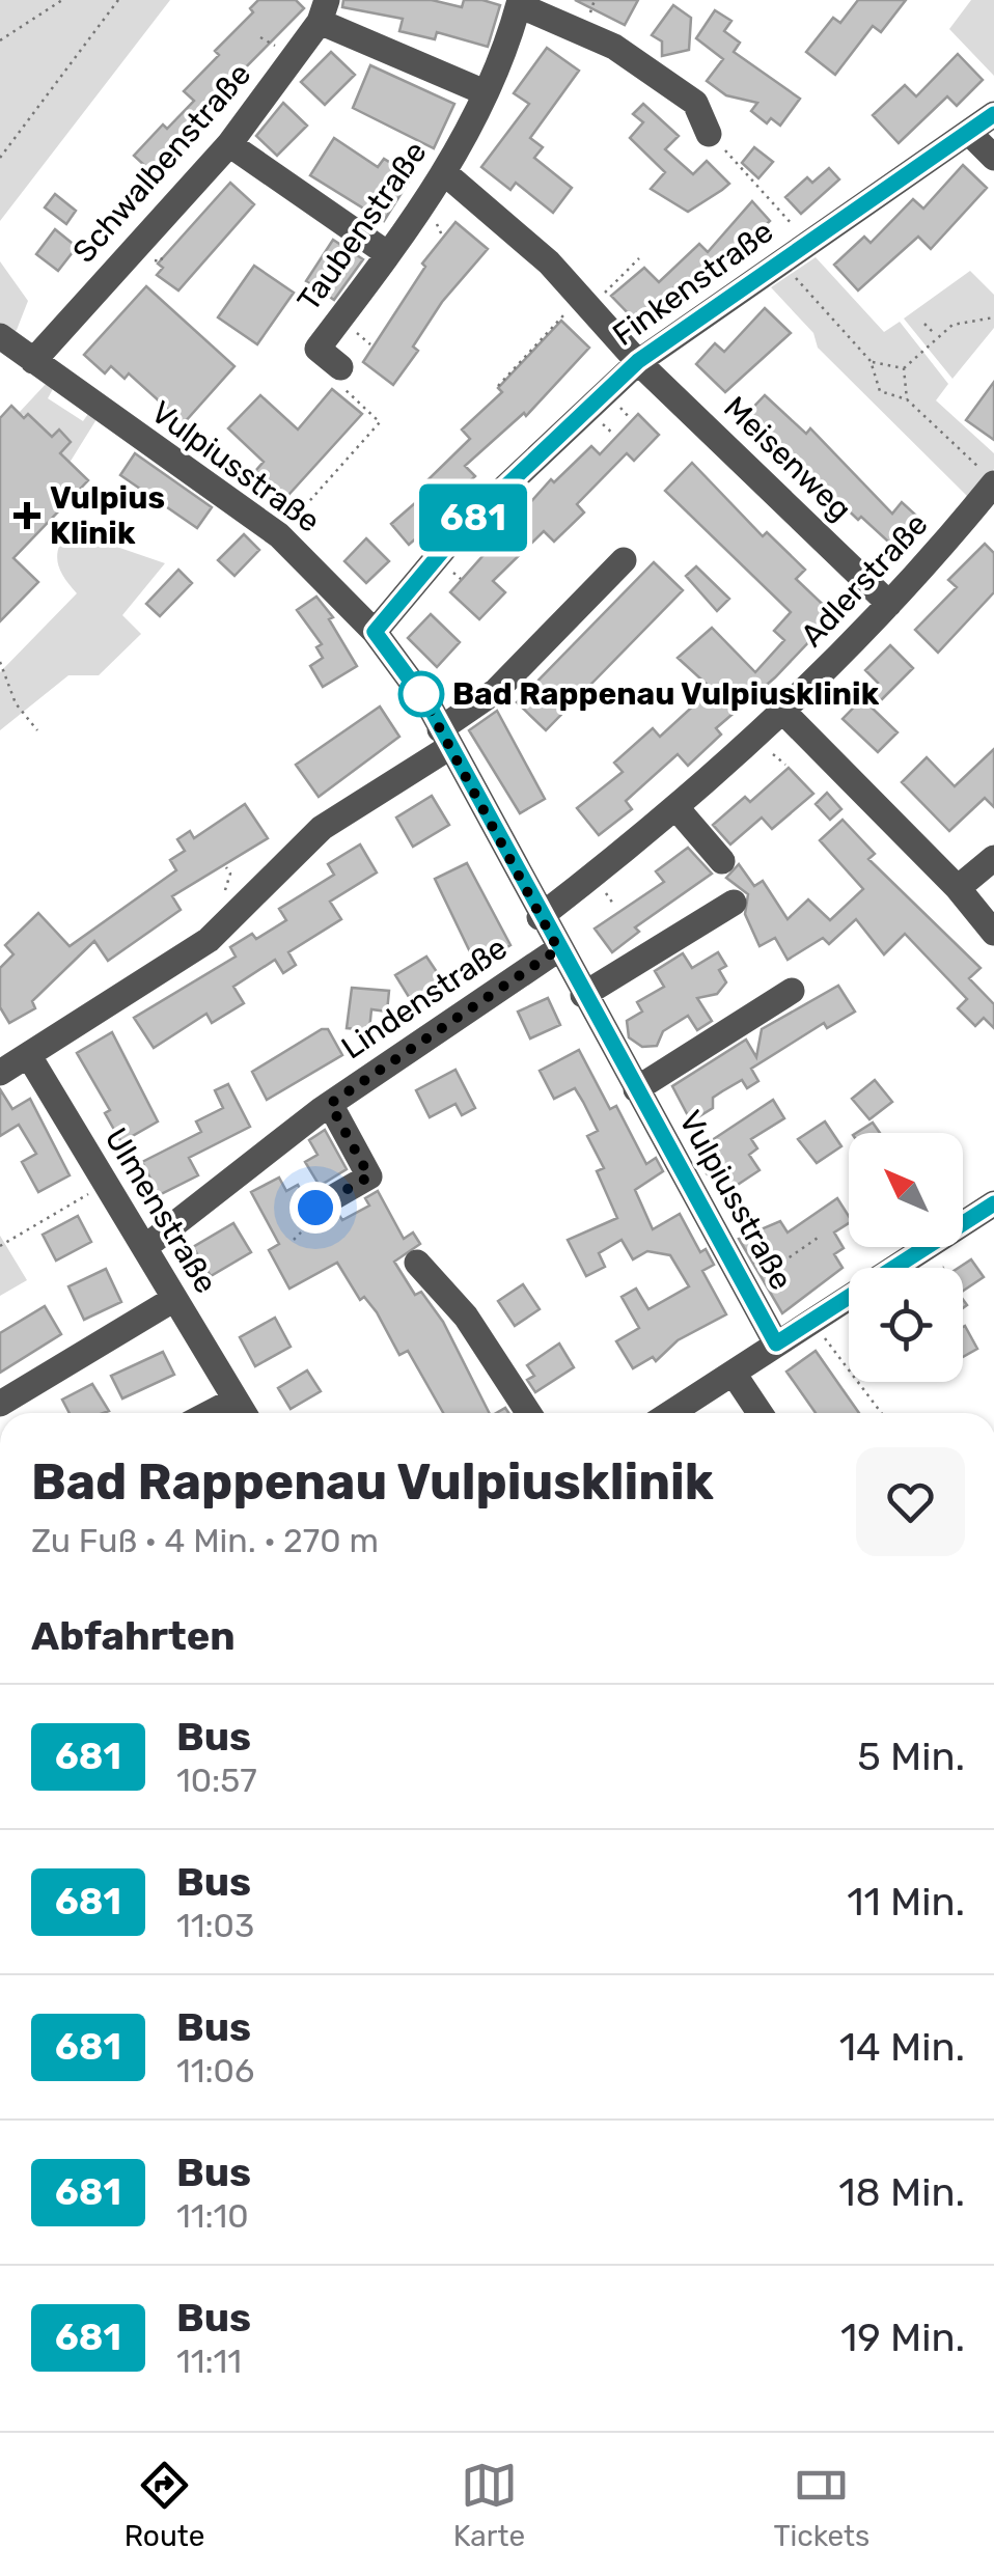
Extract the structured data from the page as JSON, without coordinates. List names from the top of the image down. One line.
{"streets":{"street":["Schwalbenstraße","Taubenstraße","Finkenstraße","Meisenweg","Vulpiusstraße","Adlerstraße","Lindenstraße","Ulmenstraße"]},"crossings":[["Schwalbenstraße","Vulpiusstraße"],["Taubenstraße","Meisenweg"],["Finkenstraße","Meisenweg"],["Finkenstraße","Vulpiusstraße"],["Meisenweg","Adlerstraße"],["Vulpiusstraße","Adlerstraße"],["Vulpiusstraße","Lindenstraße"],["Lindenstraße","Ulmenstraße"]],"places":{"health":["Vulpius Klinik"],"other":["Bad Rappenau Vulpiusklinik"]},"lines":["bus line 681"],"north":"top left","page":{"on_map":"681","heading":[["Bad Rappenau Vulpiusklinik","Zu Fuß · 4 Min. · 270 m"],"Abfahrten"],"list":[{"mark":"681","name":"Bus","note":"10:57","value":"5 Min."},{"mark":"681","name":"Bus","note":"11:03","value":"11 Min."},{"mark":"681","name":"Bus","note":"11:06","value":"14 Min."},{"mark":"681","name":"Bus","note":"11:10","value":"18 Min."},{"mark":"681","name":"Bus","note":"11:11","value":"19 Min."}],"tabs":["Route","Karte","Tickets"]}}
